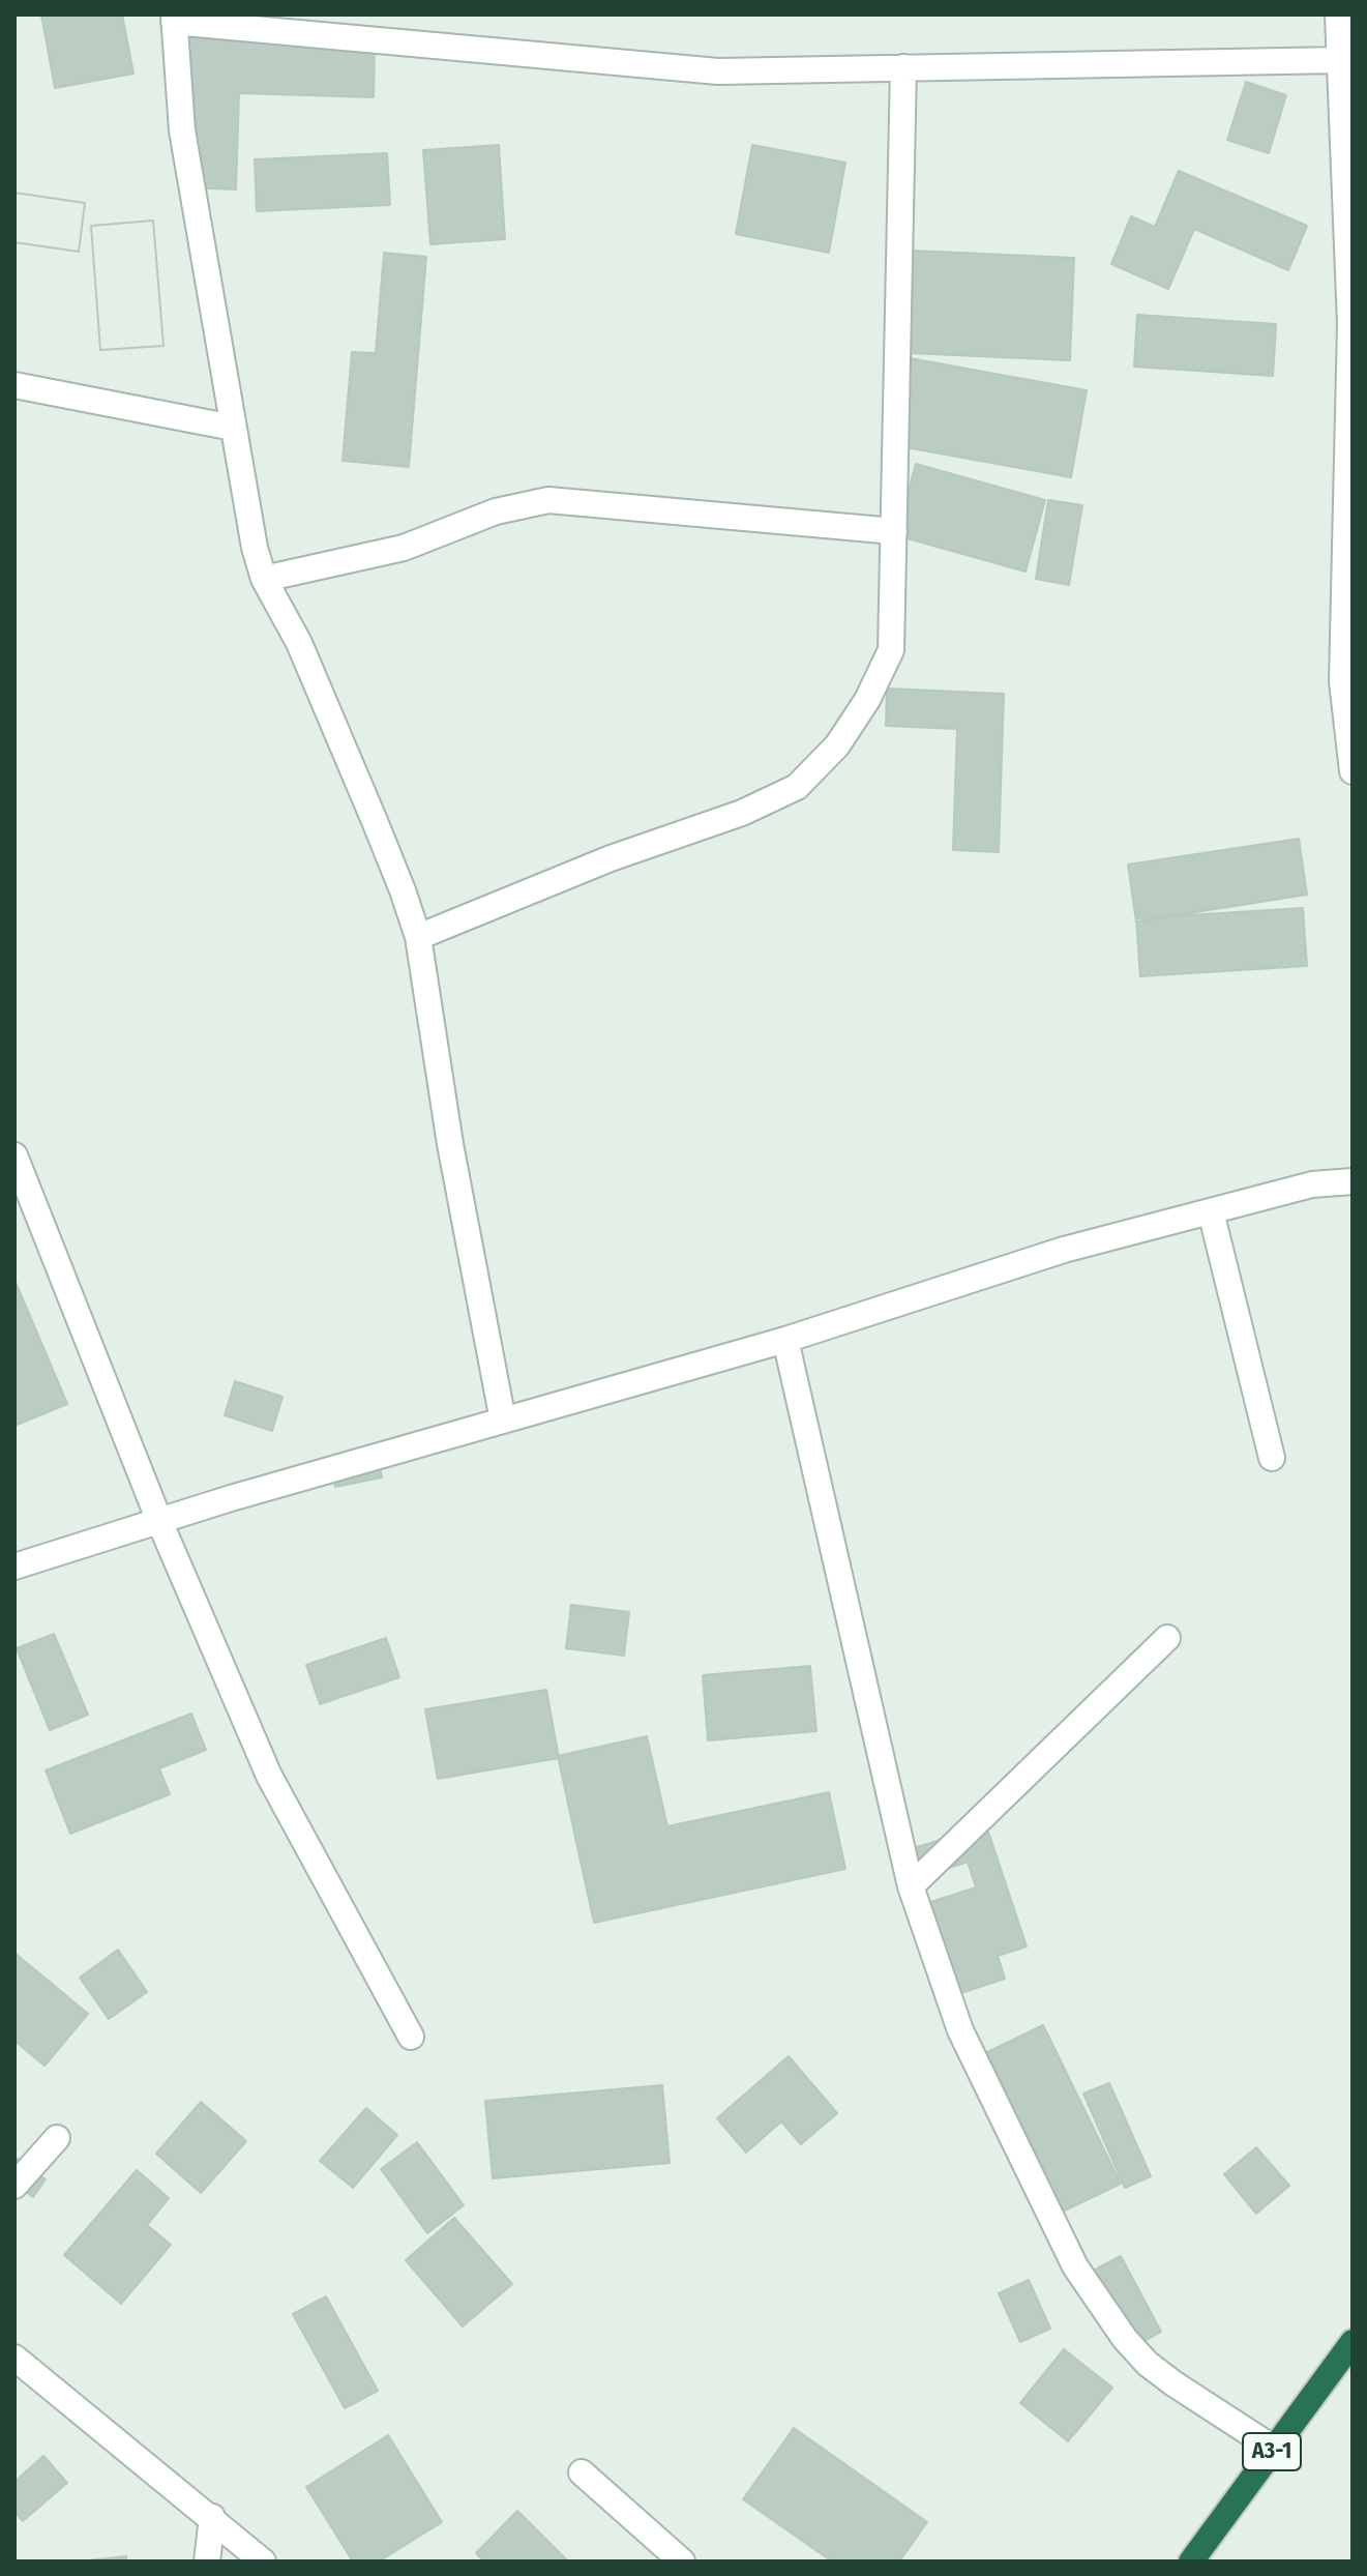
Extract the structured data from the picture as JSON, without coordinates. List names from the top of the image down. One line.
{"streets":{"highway":["A3-1"]}}
